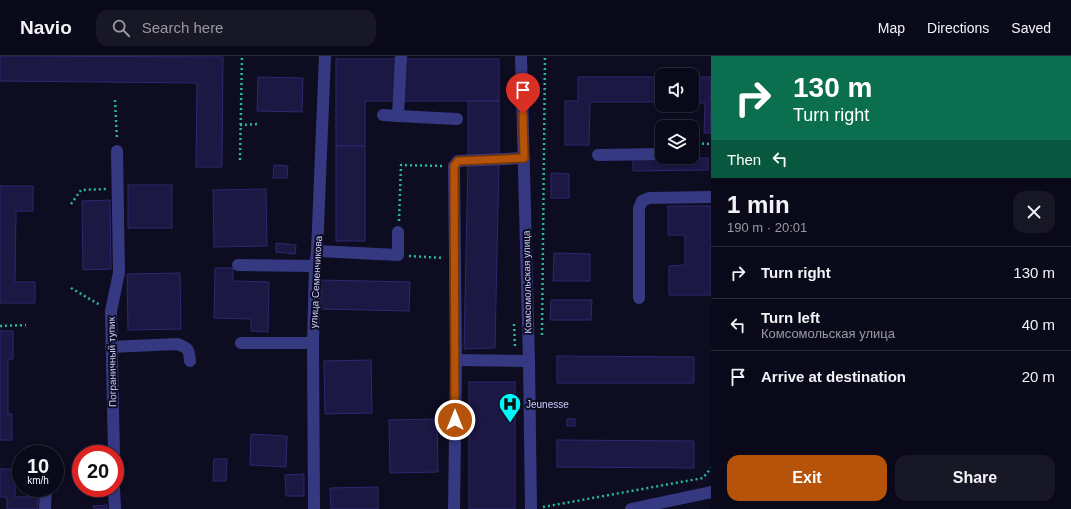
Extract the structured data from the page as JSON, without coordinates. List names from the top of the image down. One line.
{"streets":{"street":["улица Семенчикова","Комсомольская улица","Пограничный тупик"]},"places":{"hospital":["Jeunesse"]},"page":{"header":"Navio","search":"Search here","nav":["Map","Directions","Saved"],"turn":["130 m","Turn right"],"then":"Then","heading":["1 min","190 m · 20:01"],"list":[{"name":"Turn right","value":"130 m"},{"name":"Turn left","note":"Комсомольская улица","value":"40 m"},{"name":"Arrive at destination","value":"20 m"}],"speed":"10 km/h","limit":"20","buttons":["Exit","Share"]}}
